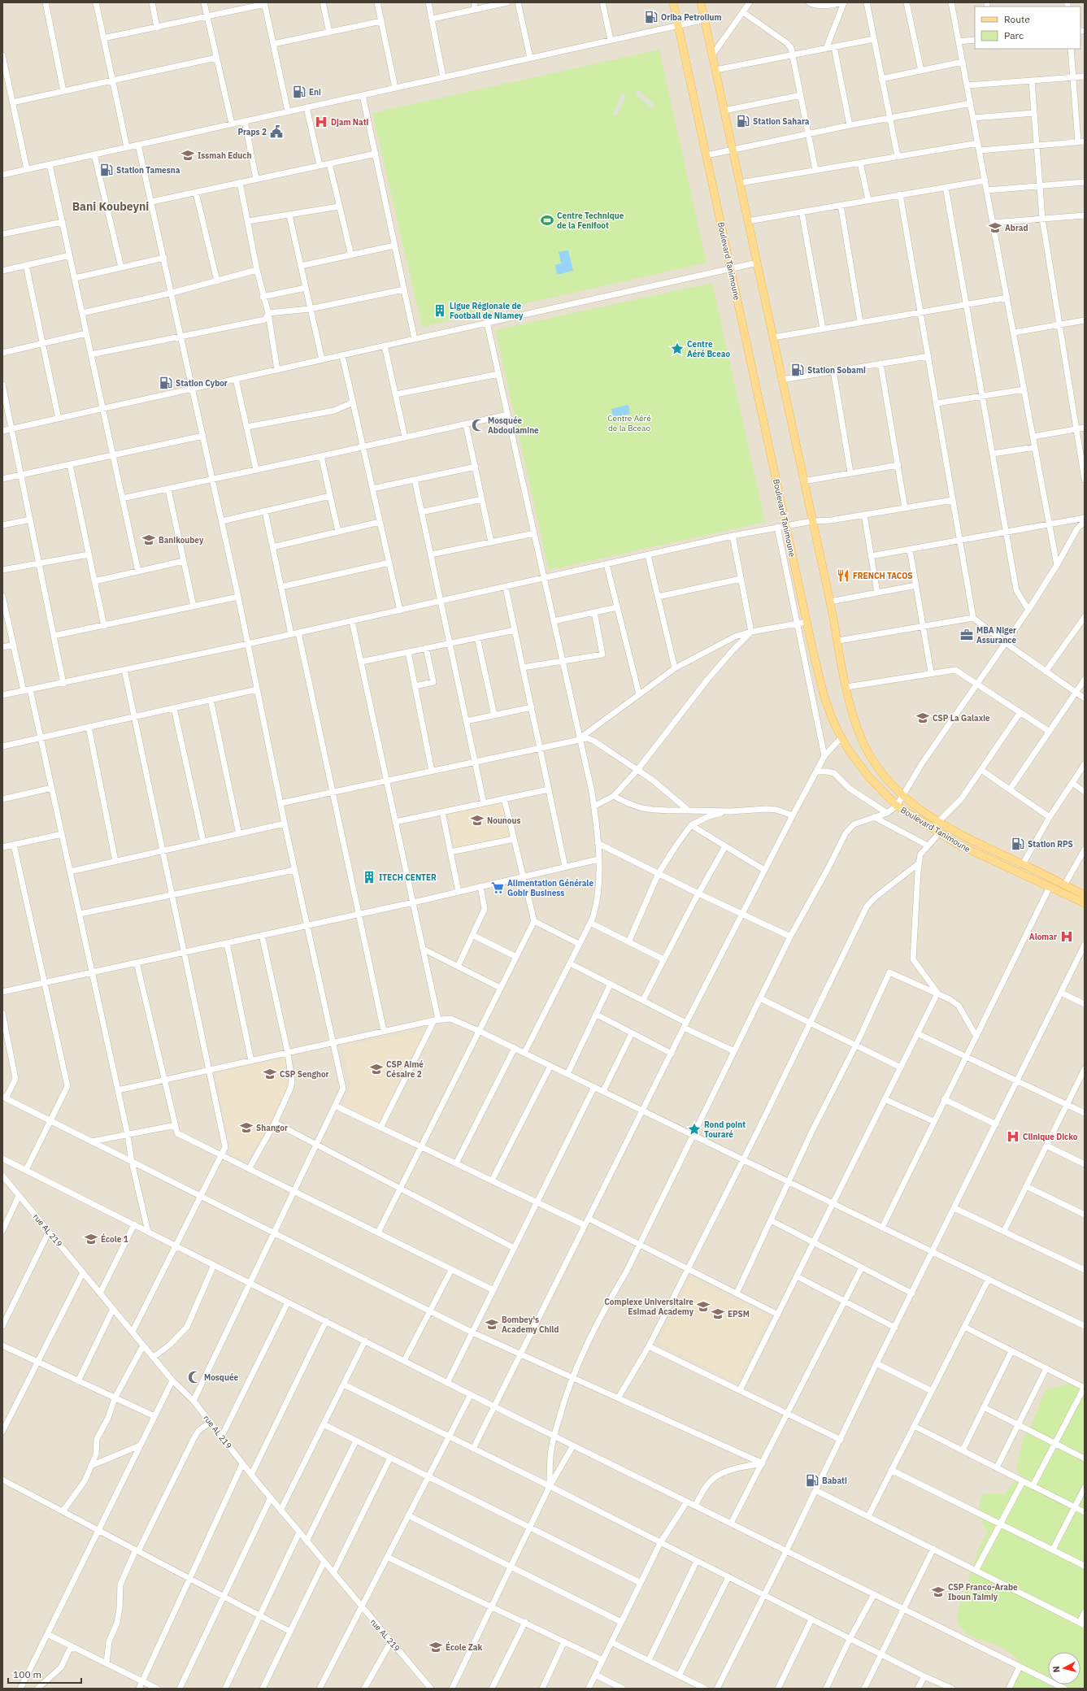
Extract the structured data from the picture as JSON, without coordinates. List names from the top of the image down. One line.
{"streets":{"main road":["Boulevard Tanimoune"],"street":["rue AL 219"]},"districts":["Bani Koubeyni"],"parks":["Centre Aéré de la Bceao"],"places":{"fuel station":["Oriba Petrolium","Eni","Station Sahara","Station Tamesna","Station Sobami","Station Cybor","Station RPS","Babati"],"hospital":["Djam Nati","Alomar","Clinique Dicko"],"public building":["Praps 2"],"school or university":["Issmah Educh","Abrad","Banikoubey","CSP La Galaxie","Nounous","CSP Aimé Césaire 2","CSP Senghor","Shangor","École 1","Complexe Universitaire Esimad Academy","EPSM","Bombey's Academy Child","CSP Franco-Arabe Iboun Taimiy","École Zak"],"sports":["Centre Technique de la Fenifoot"],"building":["Ligue Régionale de Football de Niamey","ITECH CENTER"],"place":["Centre Aéré Bceao","Rond point Touraré"],"mosque":["Mosquée Abdoulamine","Mosquée"],"restaurant":["FRENCH TACOS"],"office":["MBA Niger Assurance"],"supermarket":["Alimentation Générale Gobir Business"]},"legend":["Route","Parc"],"scale_bar":"100 m","north":"left"}
